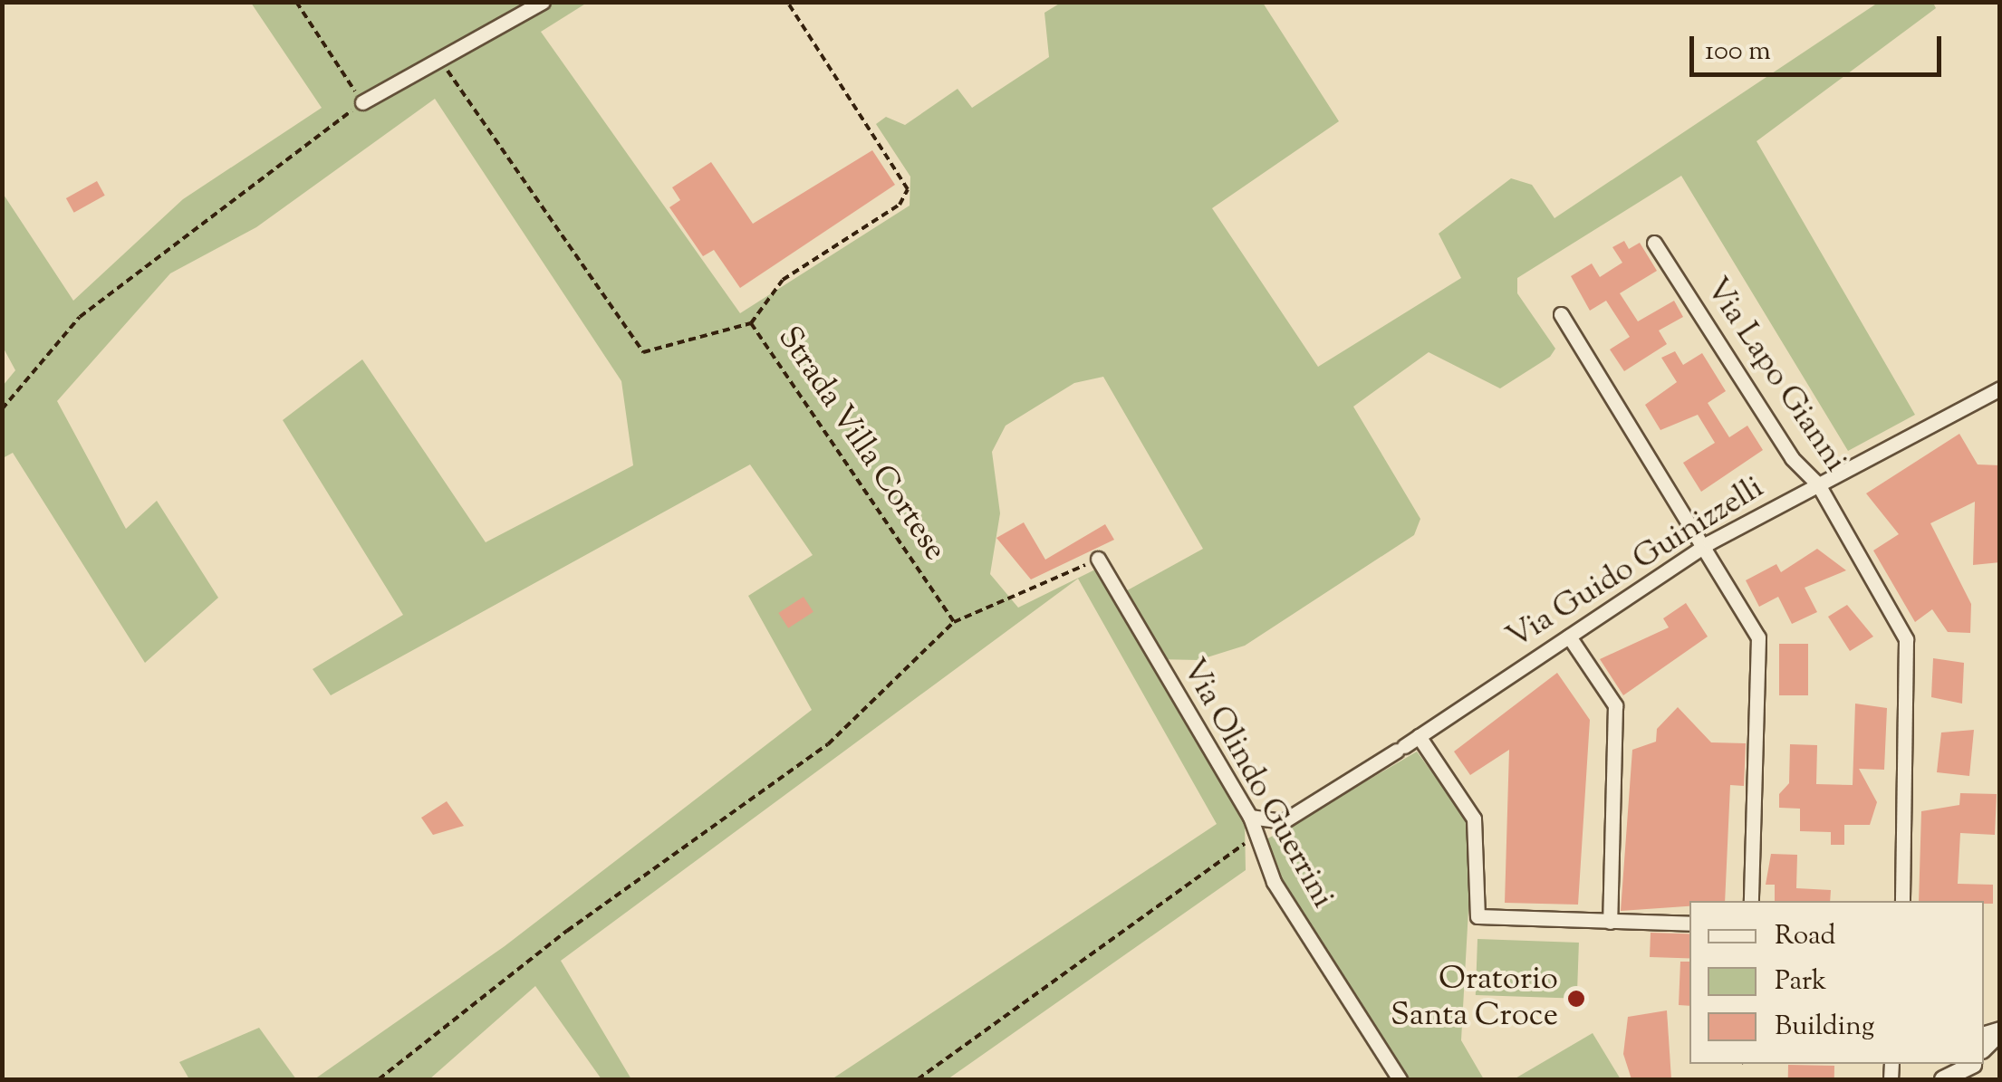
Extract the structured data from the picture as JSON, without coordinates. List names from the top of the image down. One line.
{"streets":{"street":["Via Lapo Gianni","Via Guido Guinizzelli","Via Olindo Guerrini"],"path":["Strada Villa Cortese"]},"crossings":[["Via Lapo Gianni","Via Guido Guinizzelli"],["Via Guido Guinizzelli","Via Olindo Guerrini"]],"places":["Oratorio Santa Croce"],"legend":["Road","Park","Building"],"scale_bar":"100 m"}
